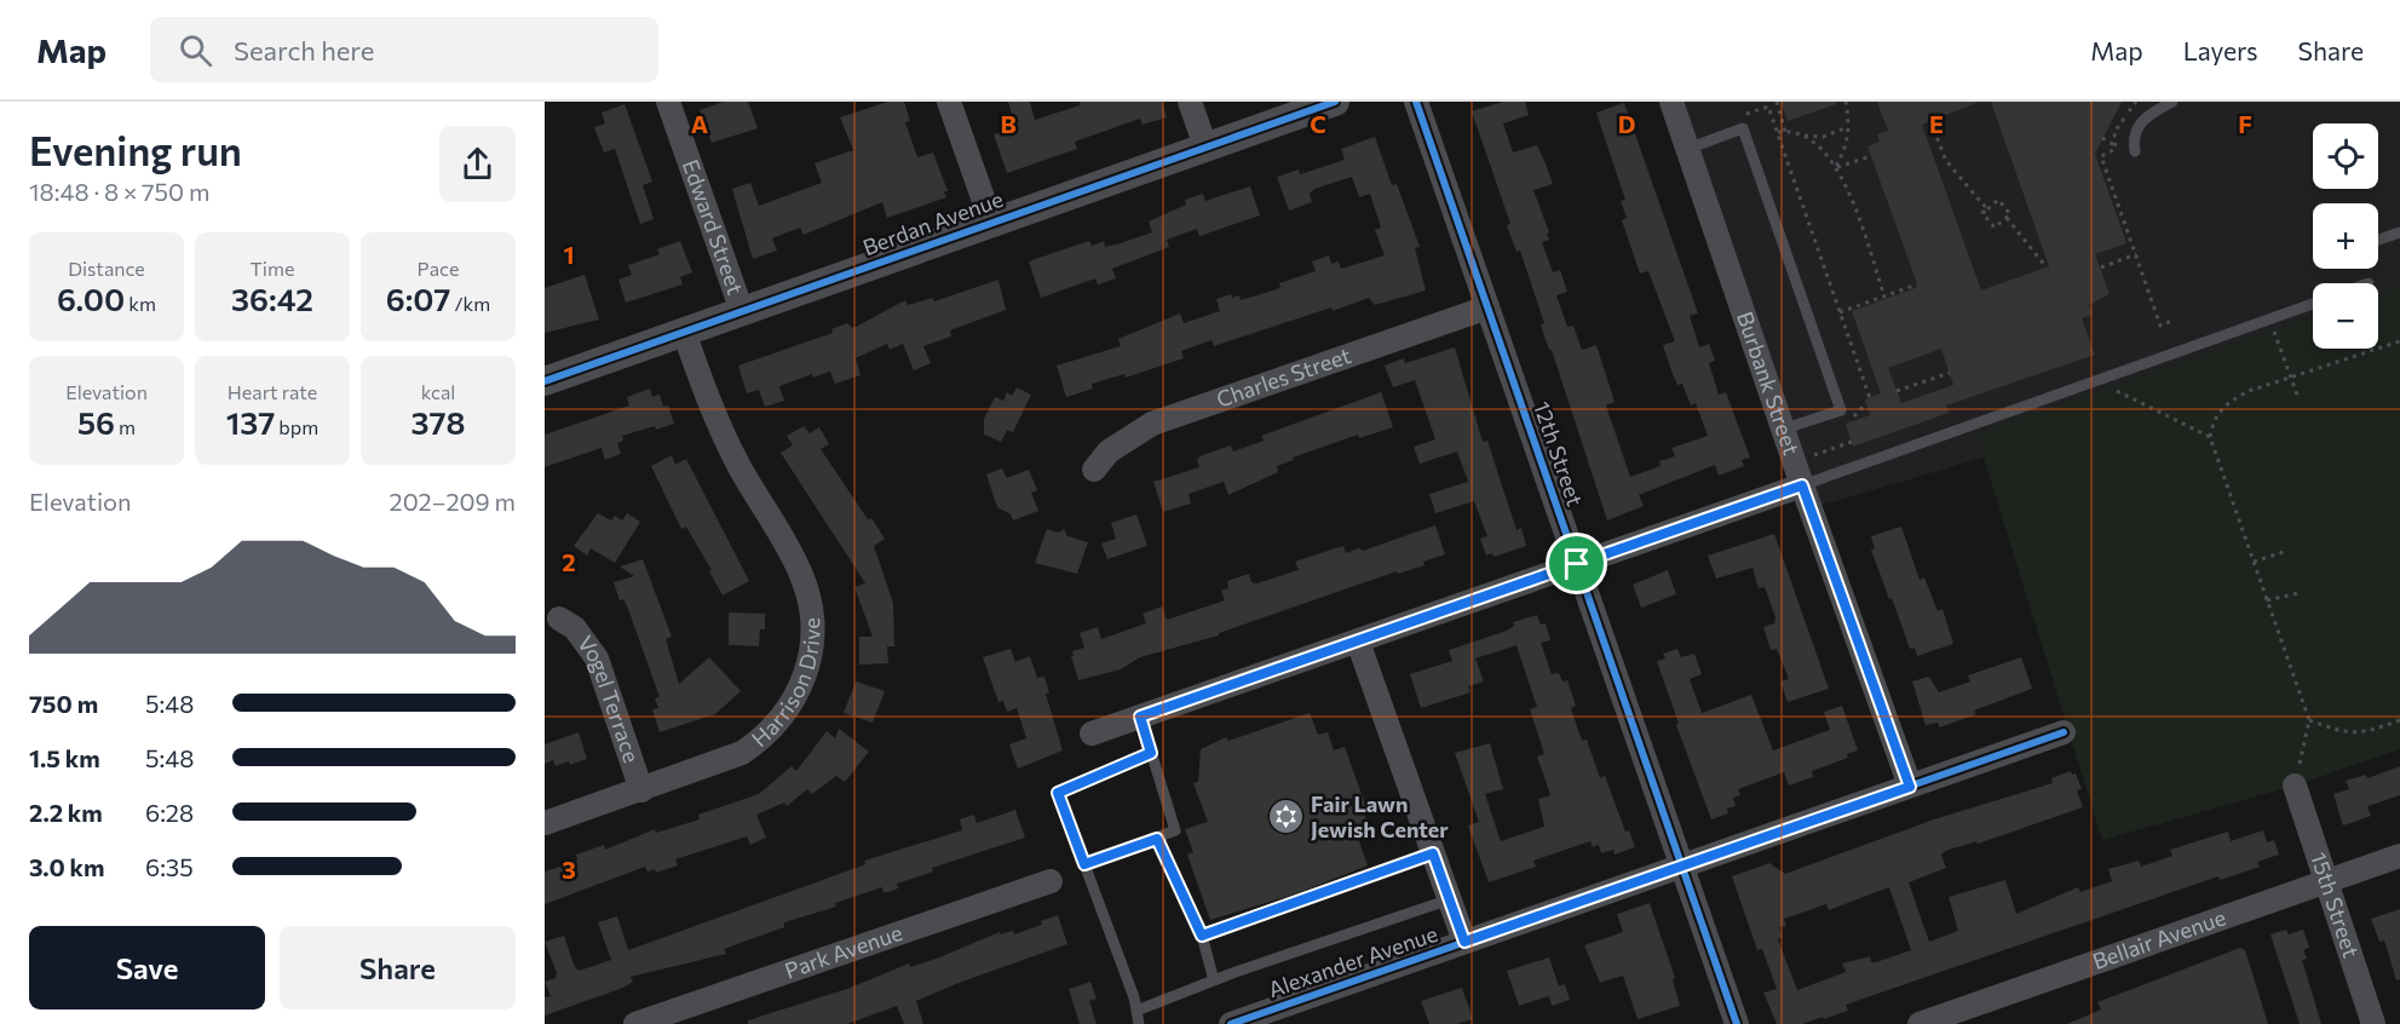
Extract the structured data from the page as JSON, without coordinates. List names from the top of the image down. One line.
{"streets":{"street":["Berdan Avenue","Edward Street","Charles Street","Burbank Street","12th Street","Harrison Drive","Vogel Terrace","15th Street","Bellair Avenue","Park Avenue","Alexander Avenue"]},"crossings":[["Berdan Avenue","Edward Street"],["Berdan Avenue","Harrison Drive"],["Charles Street","12th Street"],["Burbank Street","Alexander Avenue"],["12th Street","Alexander Avenue"],["Harrison Drive","Vogel Terrace"],["15th Street","Bellair Avenue"]],"places":{"synagogue":["Fair Lawn Jewish Center"]},"page":{"header":"Map","search":"Search here","nav":["Map","Layers","Share"],"heading":["Evening run","18:48 · 8 × 750 m"],"map_buttons":["+","−"],"stats":[["Distance","6.00 km"],["Time","36:42"],["Pace","6:07 /km"],["Elevation","56 m"],["Heart rate","137 bpm"],["kcal","378"]],"chart":["Elevation","202–209 m"],"list":[{"name":"750 m","note":"5:48"},{"name":"1.5 km","note":"5:48"},{"name":"2.2 km","note":"6:28"},{"name":"3.0 km","note":"6:35"}],"buttons":["Save","Share"]},"grid":{"columns":["A","B","C","D","E","F"],"rows":["1","2","3"]}}
